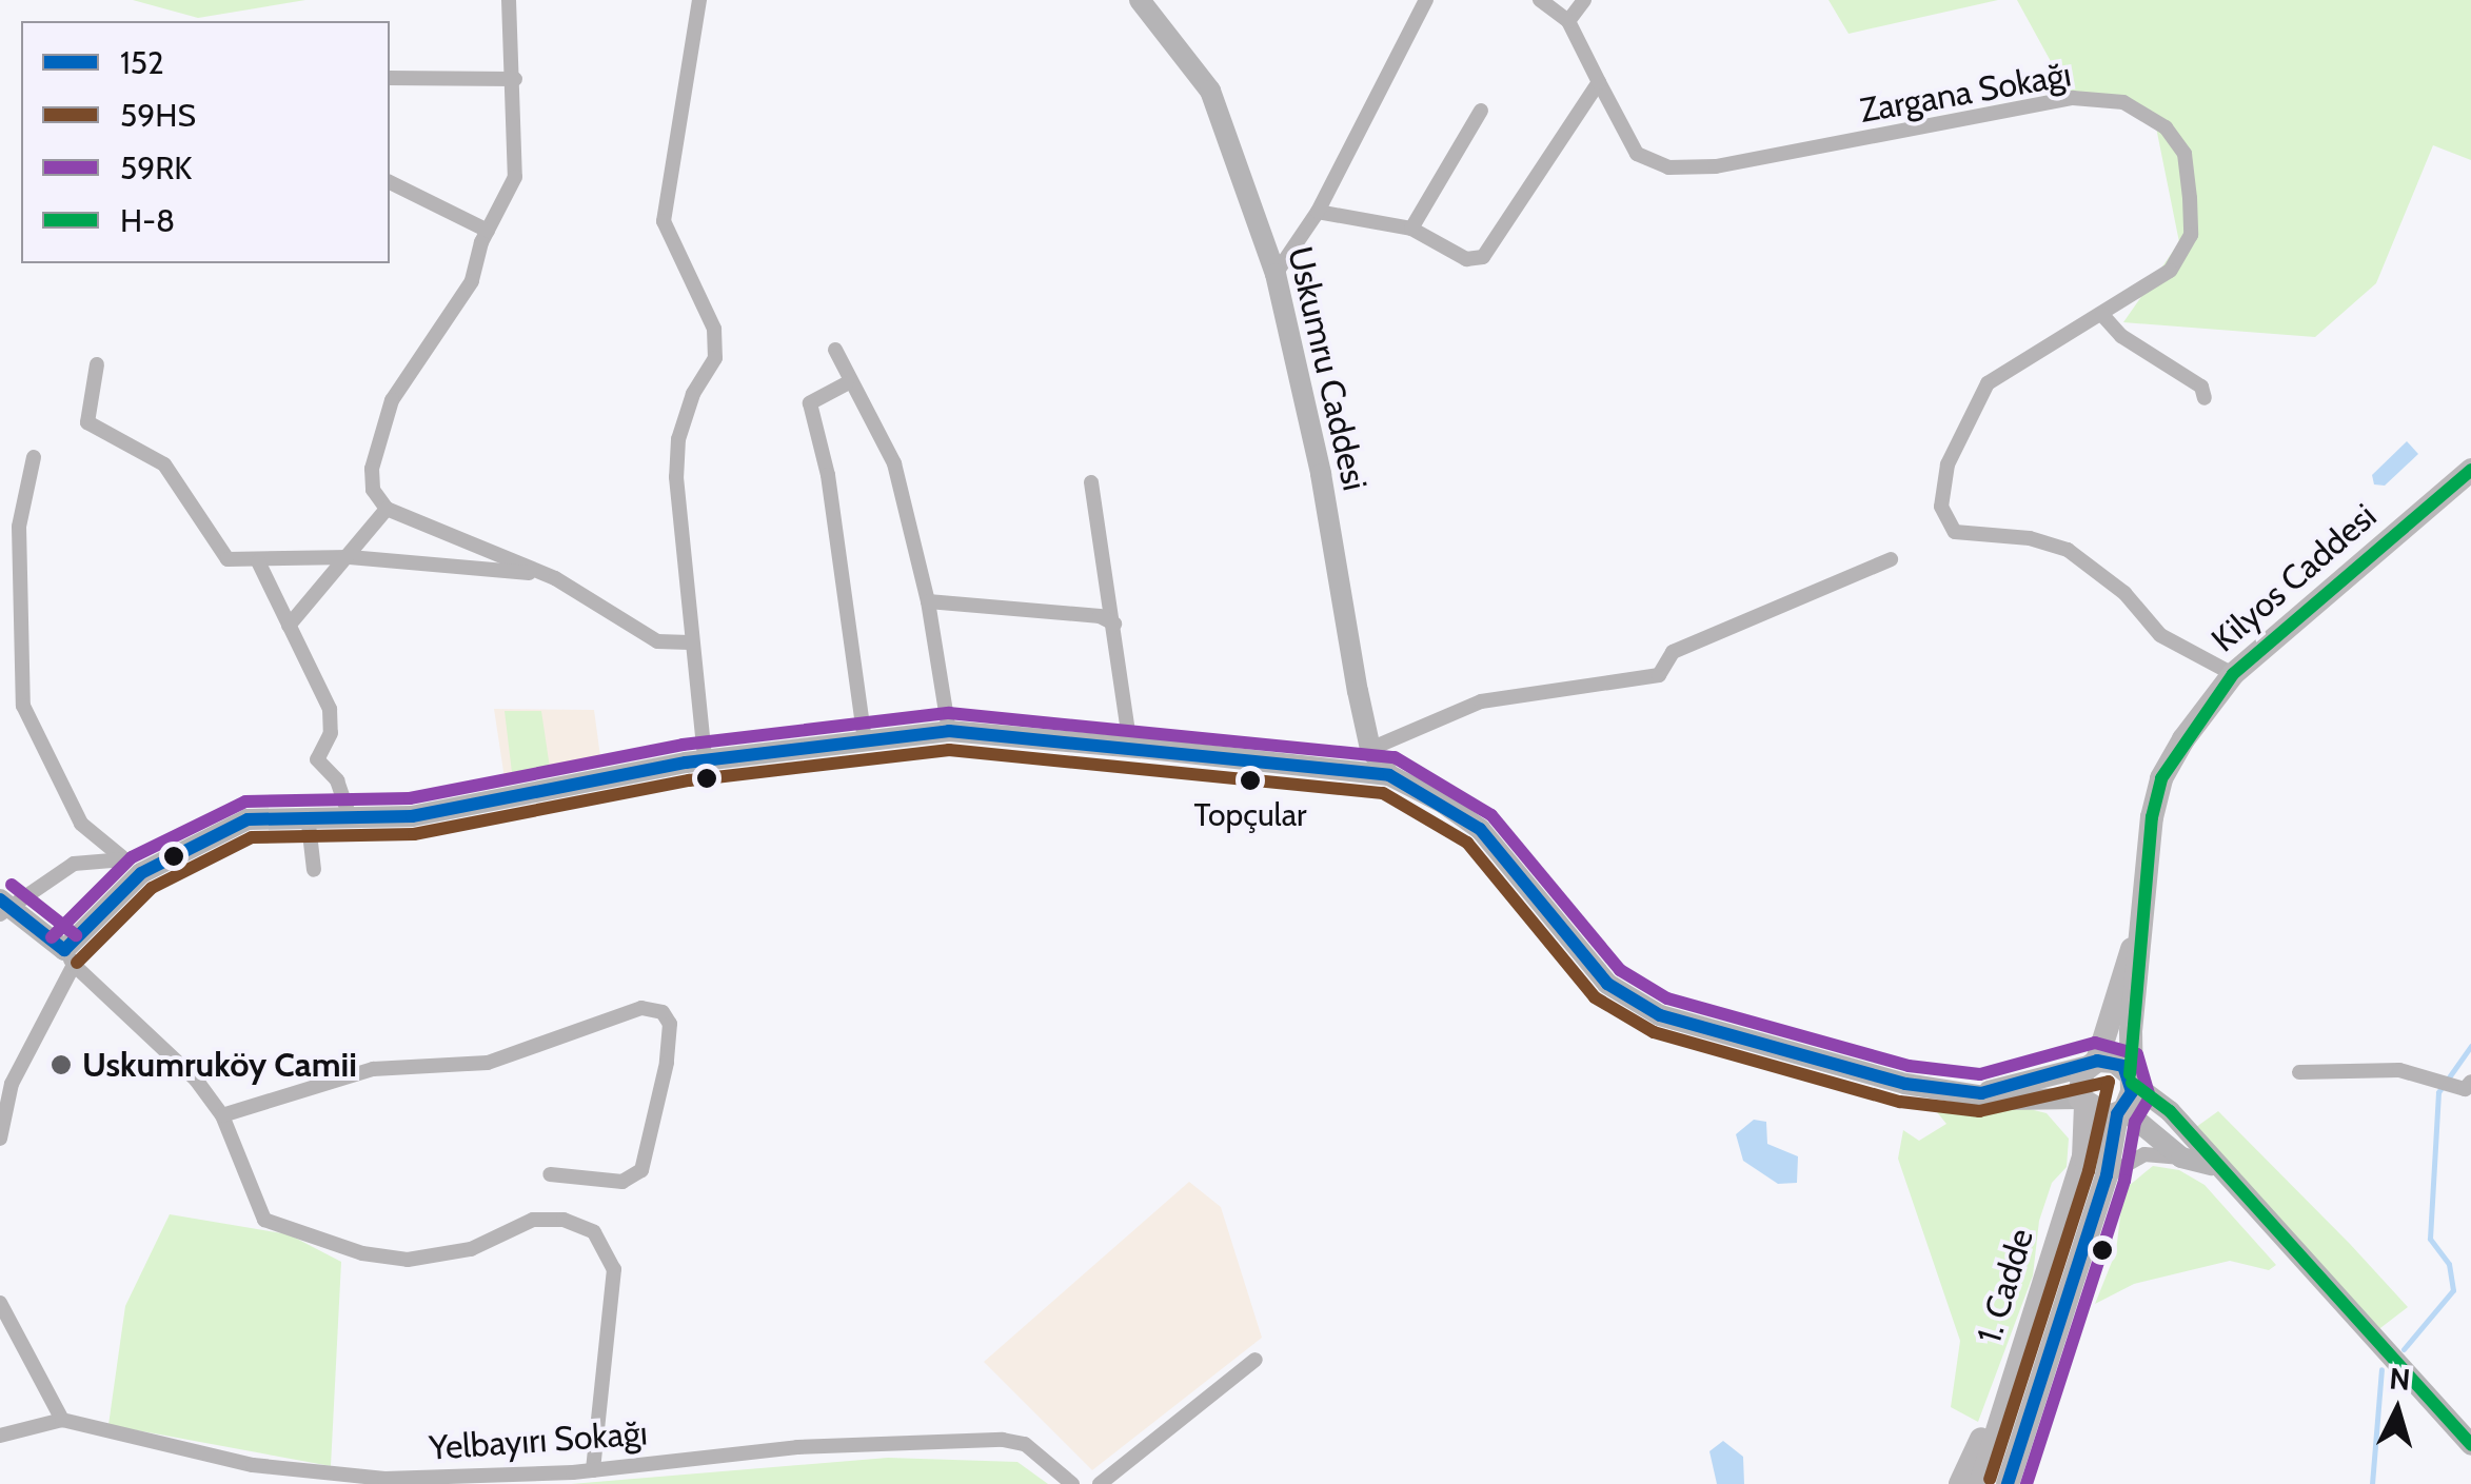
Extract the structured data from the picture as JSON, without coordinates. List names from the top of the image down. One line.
{"streets":{"main road":["Kilyos Caddesi","1. Cadde"],"street":["Zargana Sokağı","Uskumru Caddesi","Yelbayırı Sokağı"]},"crossings":[["Zargana Sokağı","Kilyos Caddesi"]],"places":["Topçular","Uskumruköy Camii"],"lines":["transit line H-8","transit line 59RK","transit line 152","transit line 59HS"],"legend":["152","59HS","59RK","H-8"],"north":"top"}
